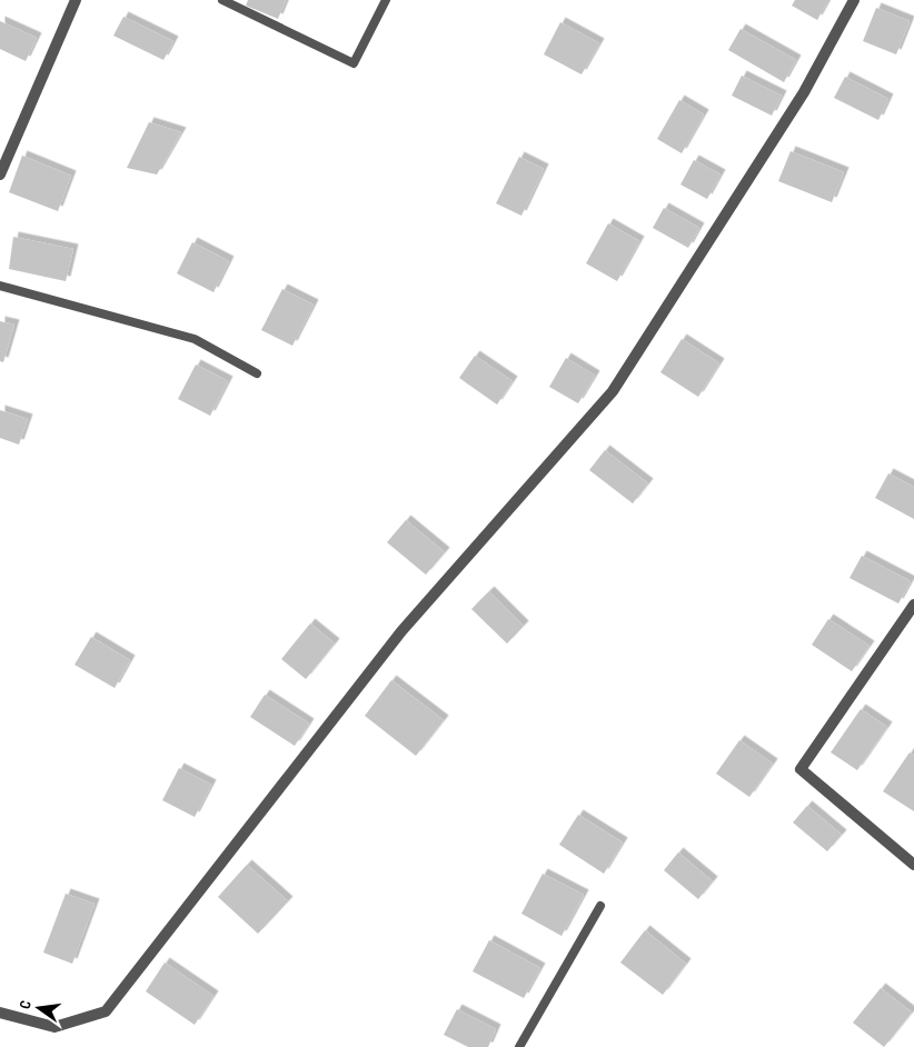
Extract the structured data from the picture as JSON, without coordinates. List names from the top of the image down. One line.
{"north":"left"}
